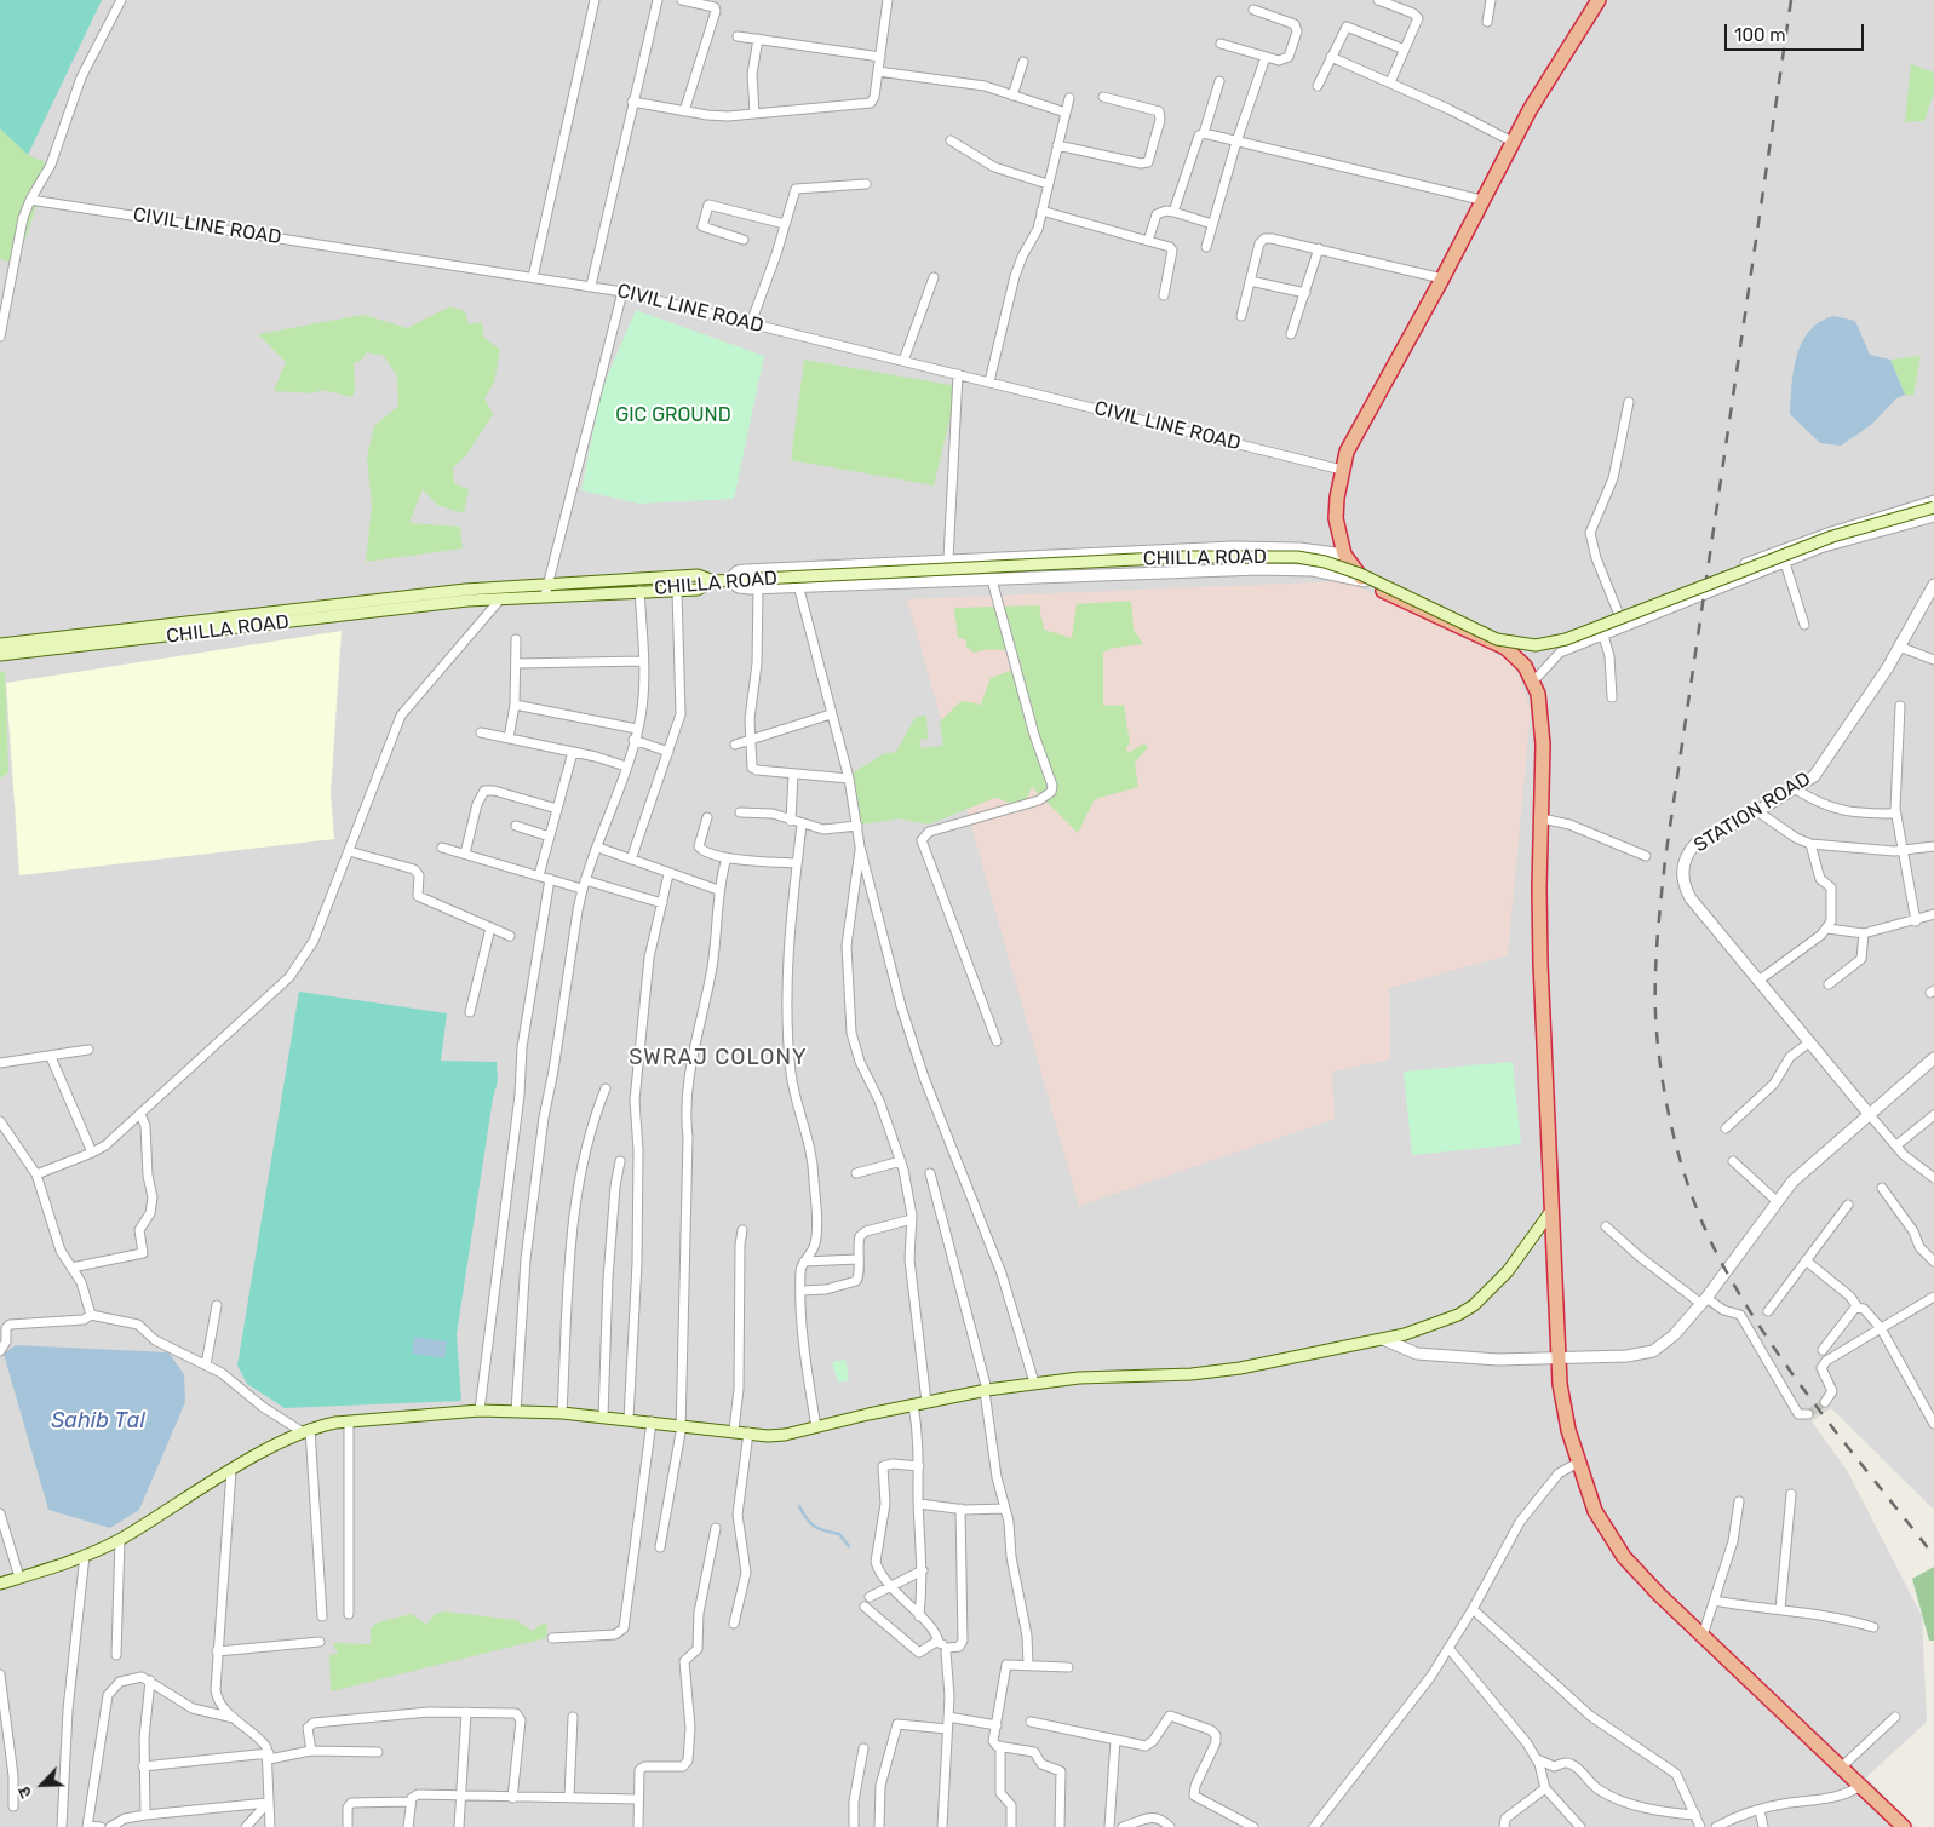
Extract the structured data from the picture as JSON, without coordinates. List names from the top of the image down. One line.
{"streets":{"main road":["CHILLA ROAD"],"street":["CIVIL LINE ROAD","STATION ROAD"]},"districts":["SWRAJ COLONY"],"water":["Sahib Tal"],"parks":["GIC GROUND"],"scale_bar":"100 m","north":"bottom left"}
